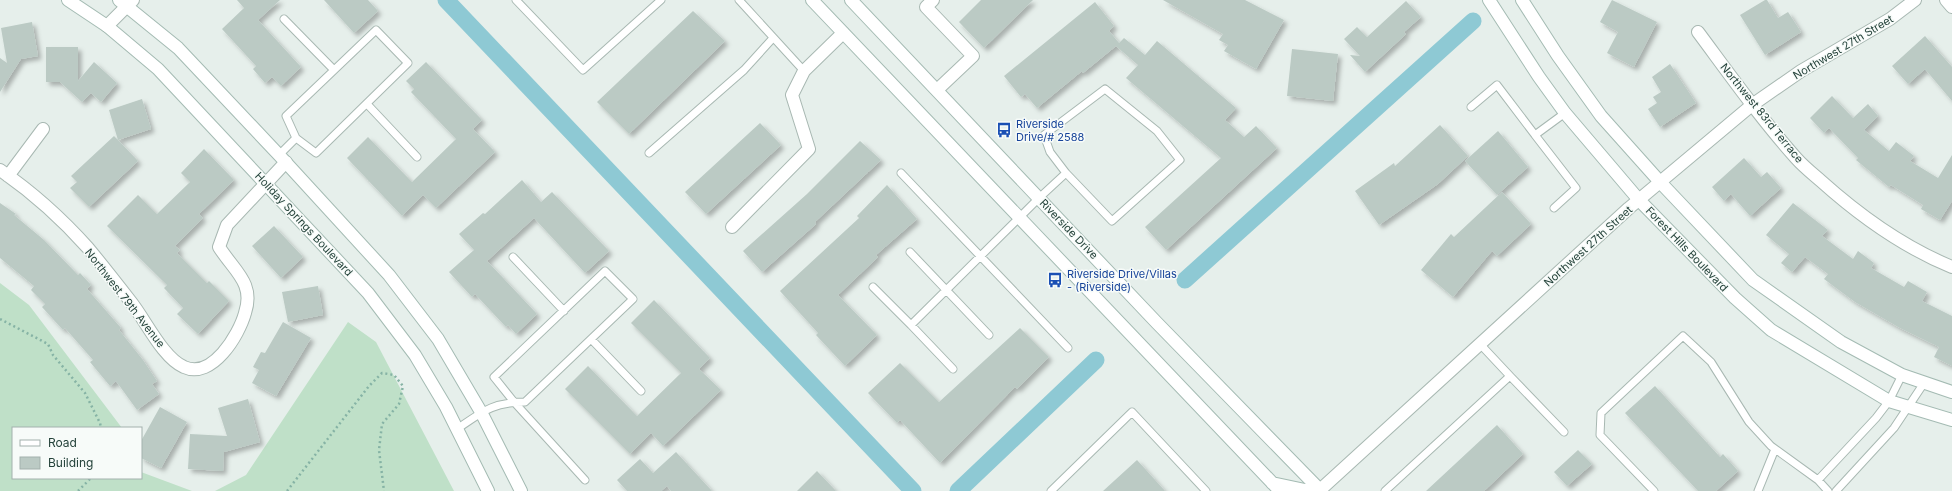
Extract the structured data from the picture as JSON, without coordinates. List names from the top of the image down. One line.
{"streets":{"street":["Northwest 27th Street","Northwest 83rd Terrace","Holiday Springs Boulevard","Riverside Drive","Forest Hills Boulevard","Northwest 79th Avenue"]},"crossings":[["Northwest 27th Street","Northwest 83rd Terrace"],["Northwest 27th Street","Riverside Drive"],["Northwest 27th Street","Forest Hills Boulevard"],["Holiday Springs Boulevard","Northwest 79th Avenue"]],"places":{"bus stop":["Riverside Drive/# 2588","Riverside Drive/Villas - (Riverside)"]},"legend":["Road","Building"]}
